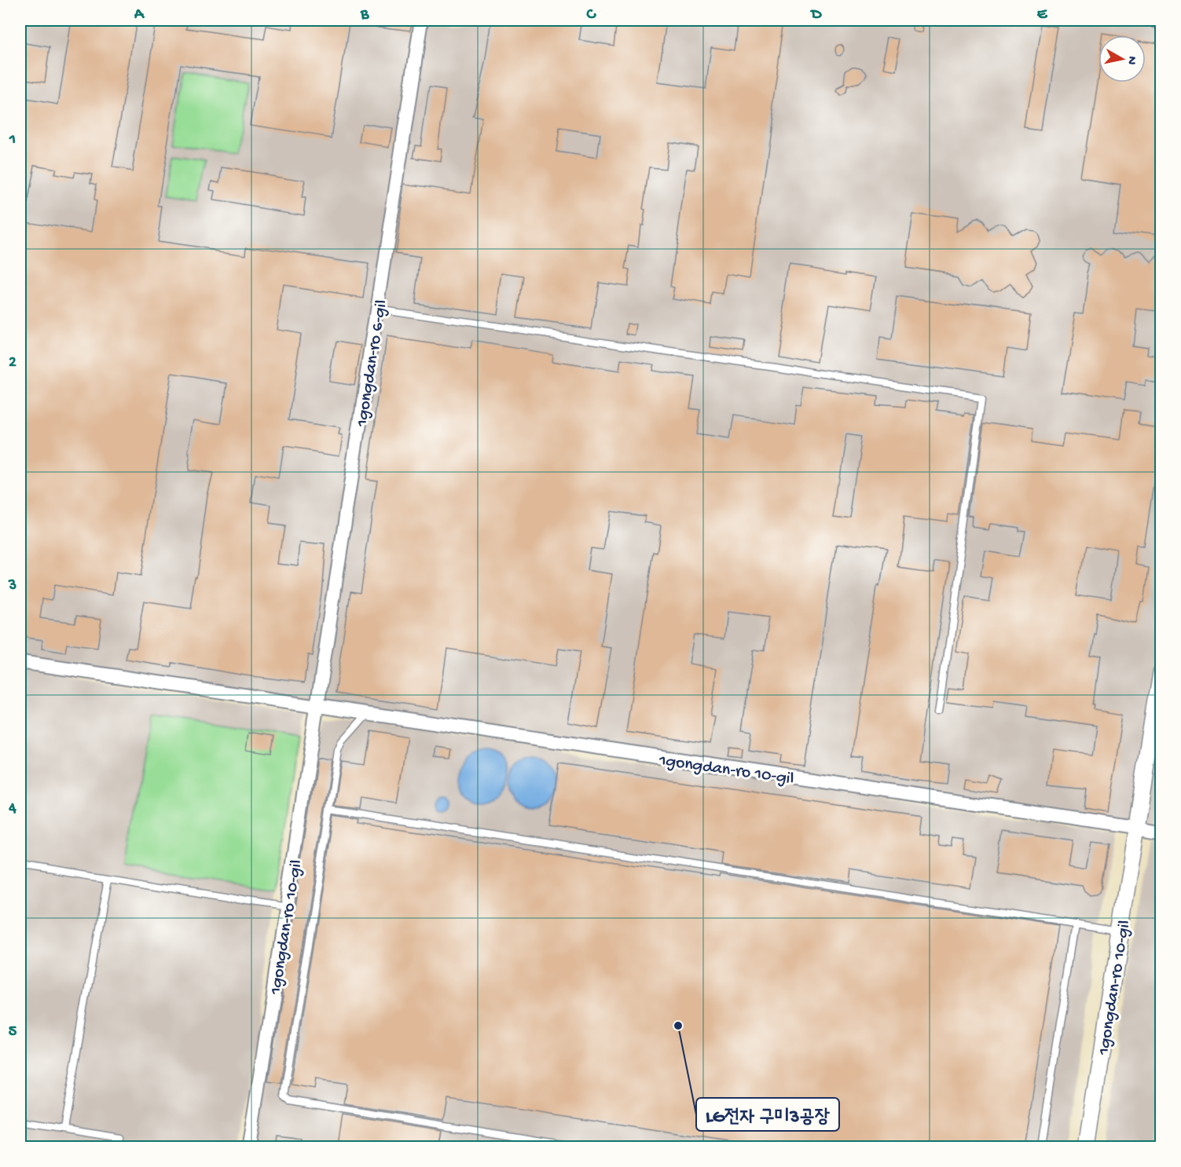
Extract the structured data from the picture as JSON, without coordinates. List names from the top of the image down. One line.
{"streets":{"street":["1gongdan-ro 6-gil","1gongdan-ro 10-gil"]},"crossings":[["1gongdan-ro 6-gil","1gongdan-ro 10-gil"]],"places":["LG전자 구미3공장"],"north":"right","grid":{"columns":["A","B","C","D","E"],"rows":["1","2","3","4","5"]}}
